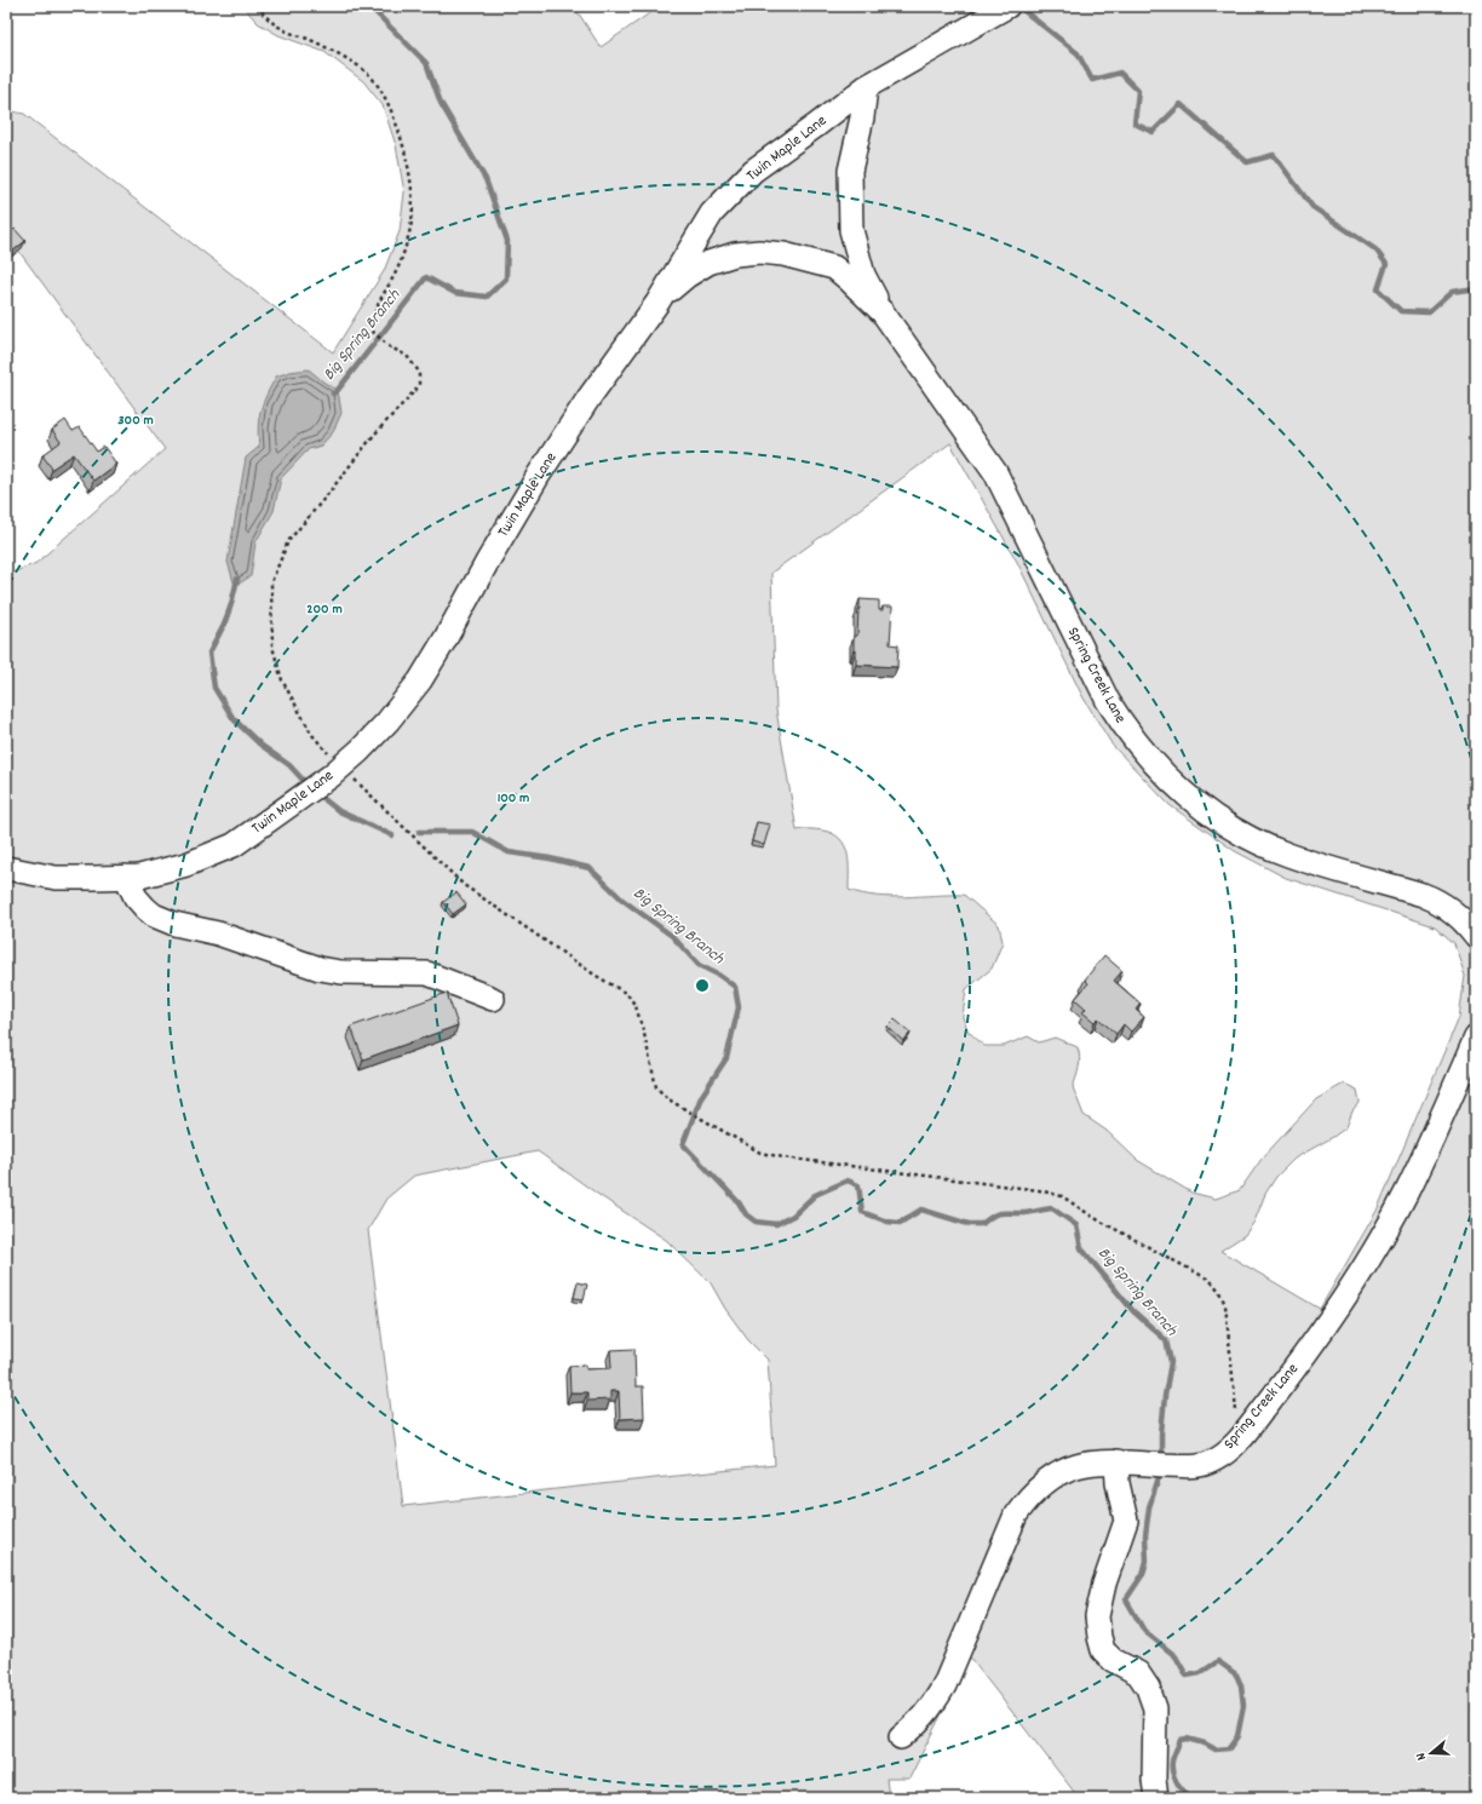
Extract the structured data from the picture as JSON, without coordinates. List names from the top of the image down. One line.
{"streets":{"street":["Twin Maple Lane","Spring Creek Lane"]},"crossings":[["Twin Maple Lane","Spring Creek Lane"]],"water":["Big Spring Branch"],"north":"left","rings":["300 m","200 m","100 m"]}
